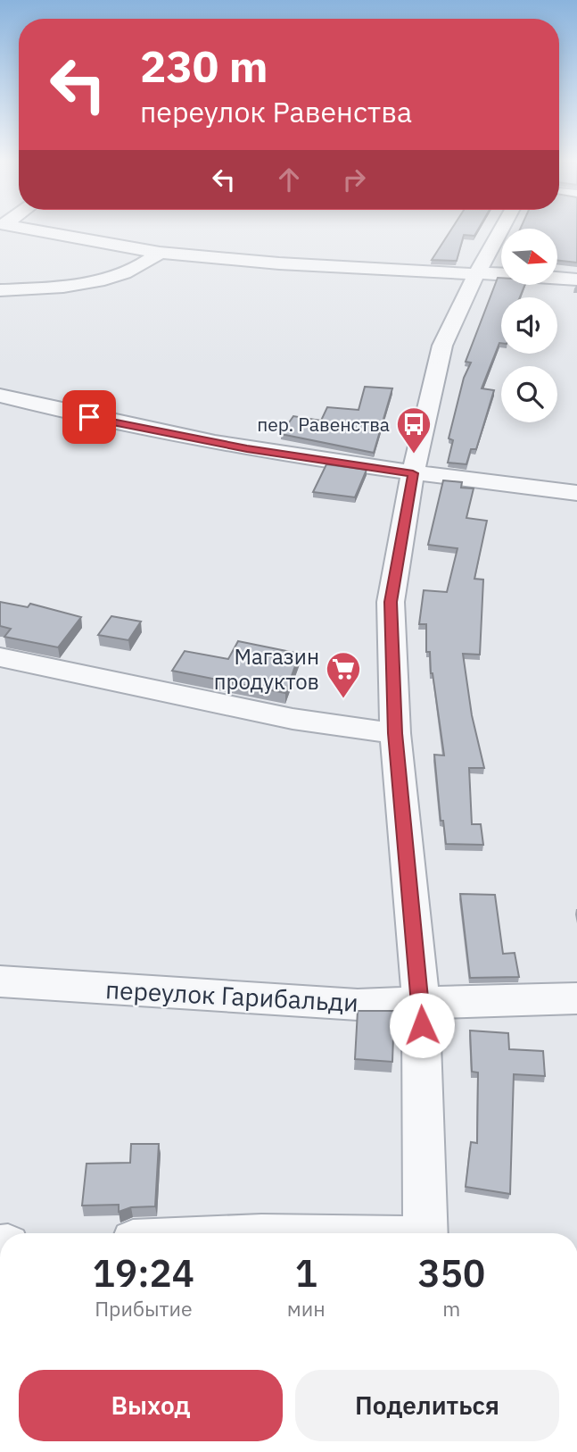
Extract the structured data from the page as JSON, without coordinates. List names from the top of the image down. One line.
{"streets":{"street":["переулок Гарибальди"]},"places":{"bus stop":["пер. Равенства"],"supermarket":["Магазин продуктов"]},"north":"right","page":{"turn":["230 m","переулок Равенства"],"eta":["19:24","Прибытие","1","мин","350","m"],"buttons":["Выход","Поделиться"]}}
